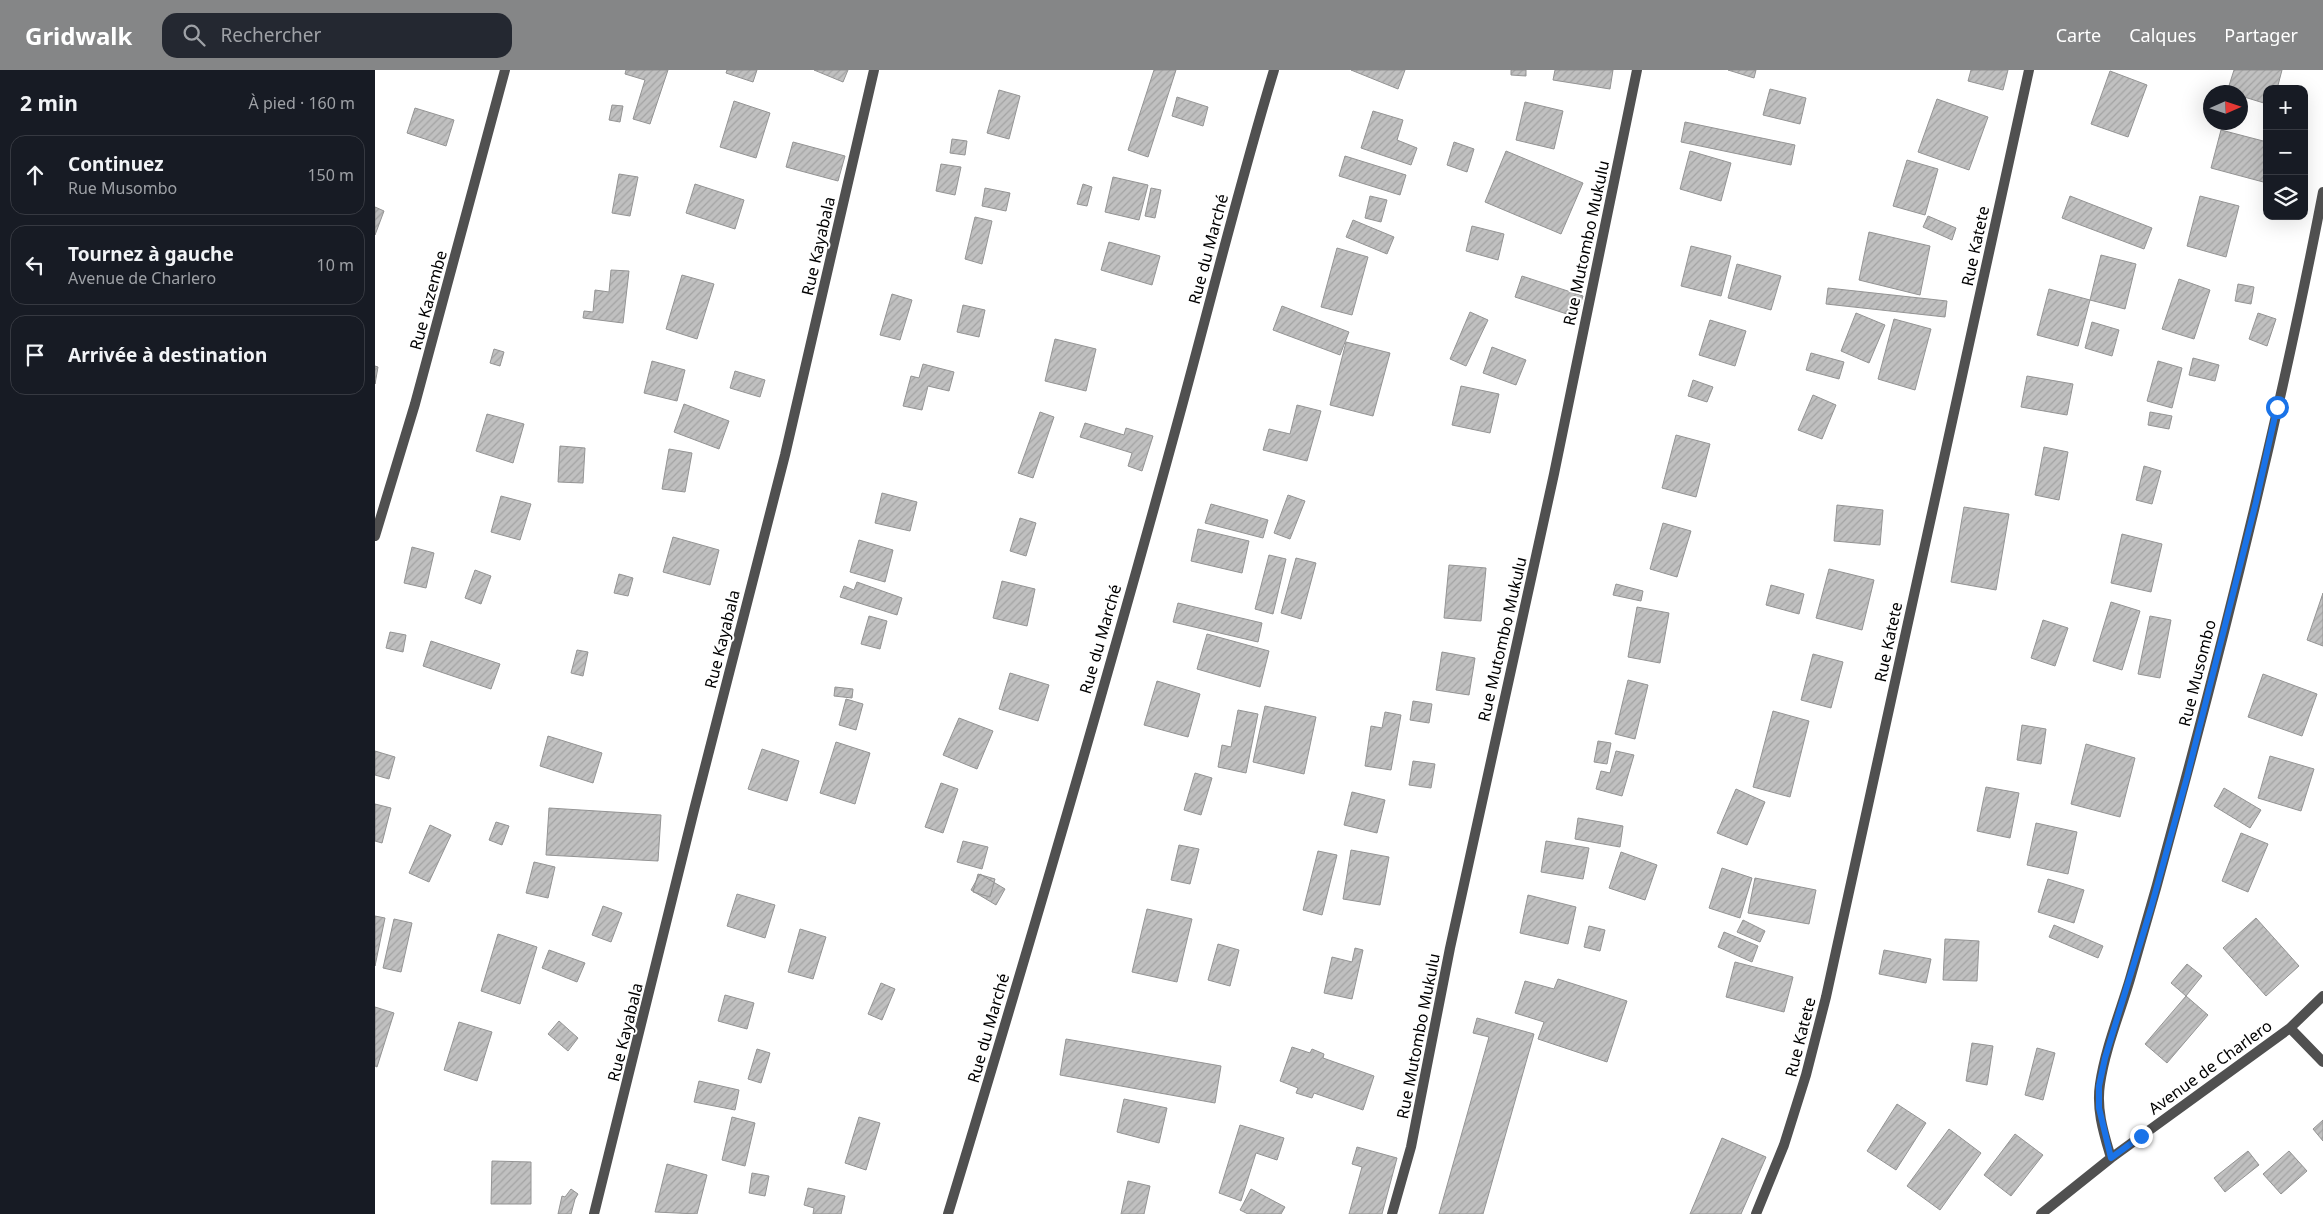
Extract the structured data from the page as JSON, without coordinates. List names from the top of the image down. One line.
{"streets":{"street":["Rue Mutombo Mukulu","Rue Kayabala","Rue Katete","Rue du Marché","Rue Kazembe","Rue Musombo","Avenue de Charlero"]},"crossings":[["Rue Musombo","Avenue de Charlero"]],"north":"right","page":{"header":"Gridwalk","search":"Rechercher","nav":["Carte","Calques","Partager"],"heading":["2 min","À pied · 160 m"],"map_buttons":["+","−"],"list":[["Continuez","Rue Musombo","150 m"],["Tournez à gauche","Avenue de Charlero","10 m"],"Arrivée à destination"]}}
